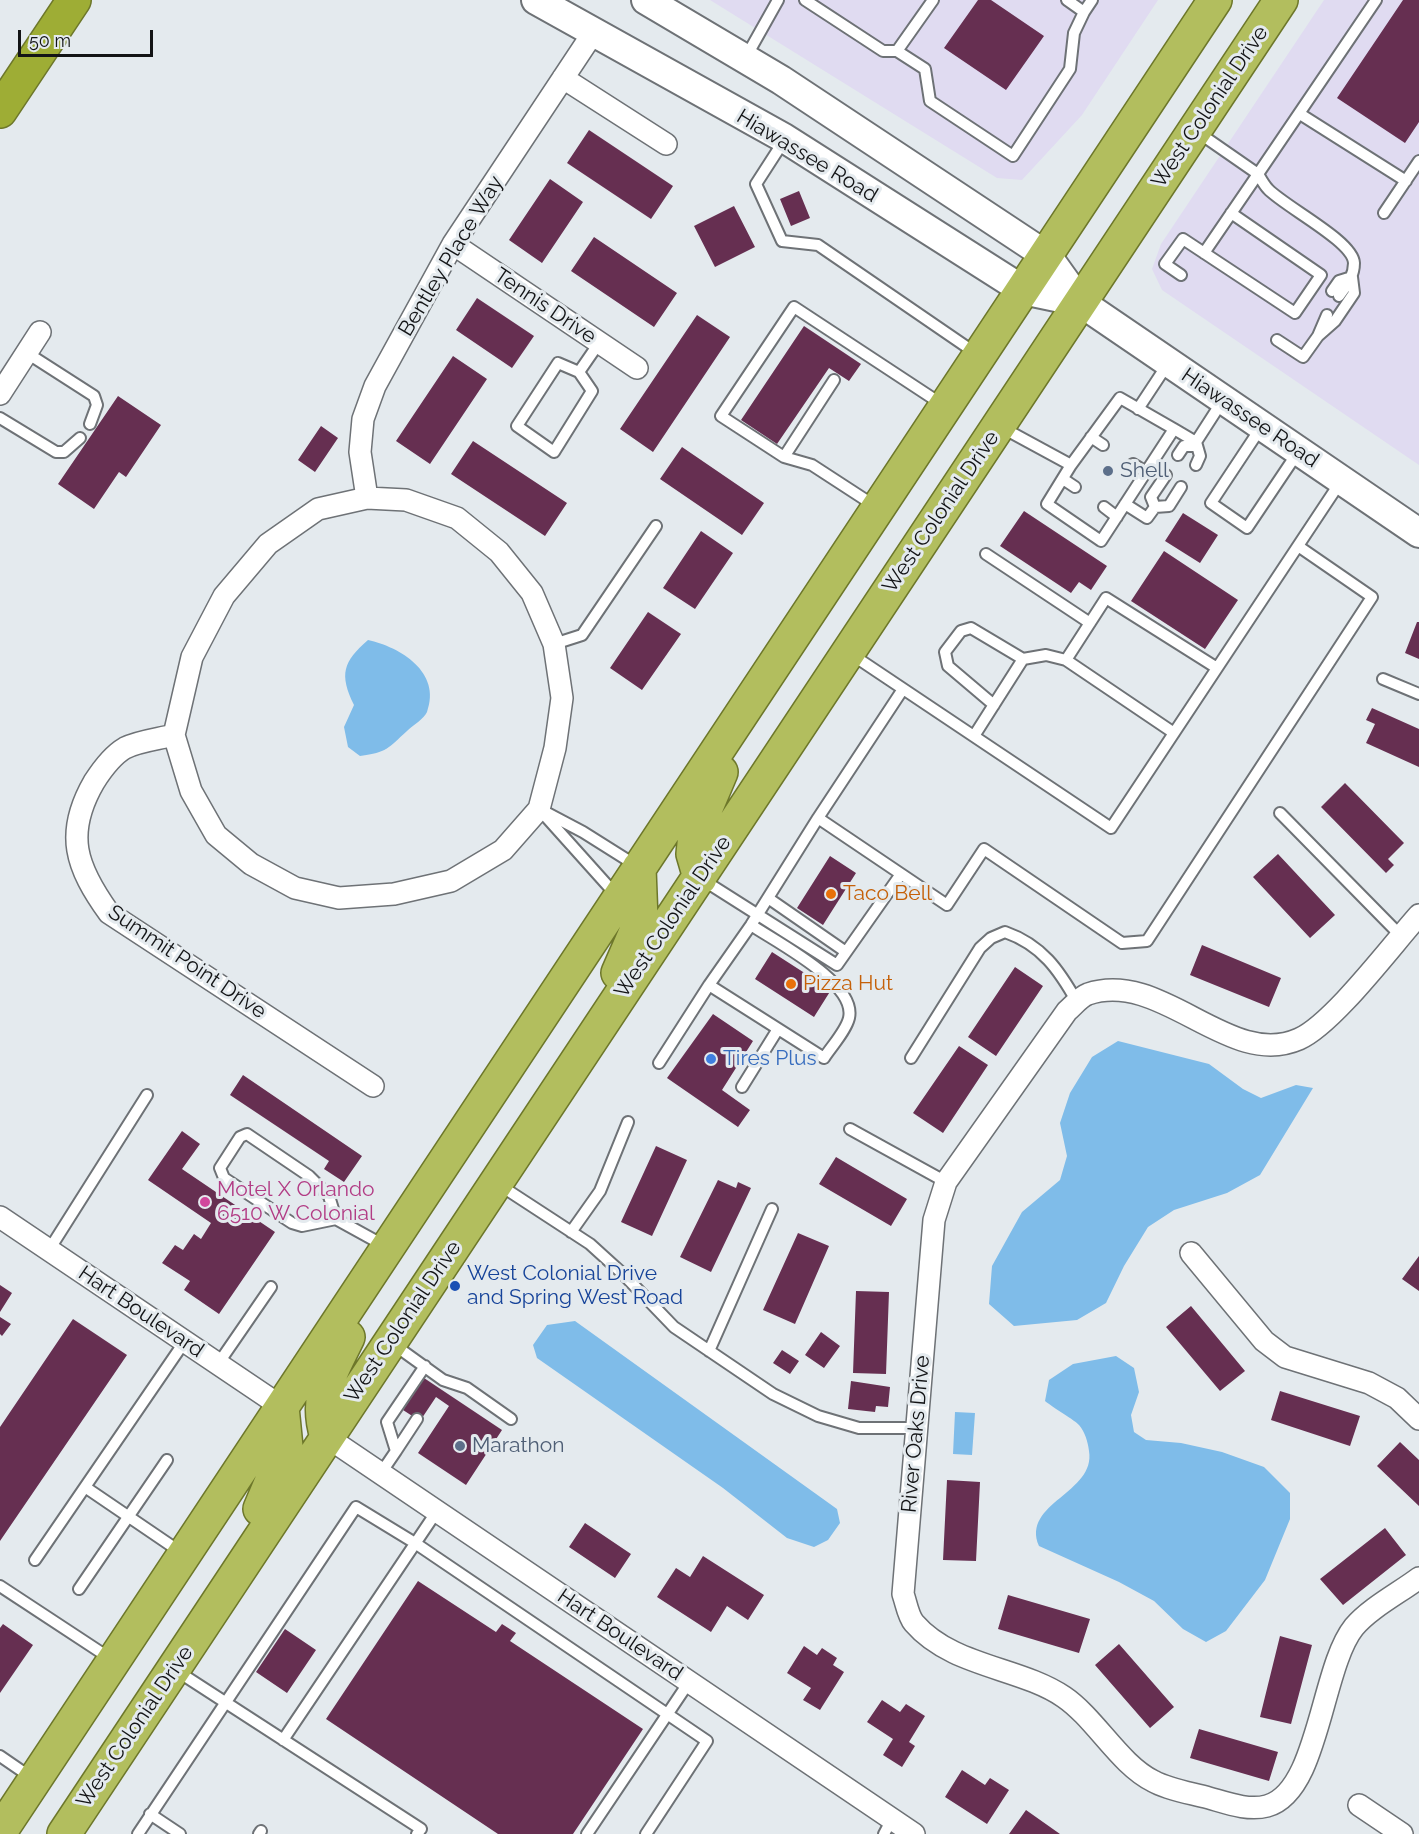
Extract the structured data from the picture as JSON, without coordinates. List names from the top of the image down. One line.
{"streets":{"highway":["West Colonial Drive"],"main road":["Hiawassee Road"],"street":["Bentley Place Way","Tennis Drive","Summit Point Drive","Hart Boulevard","River Oaks Drive"]},"crossings":[["West Colonial Drive","Hiawassee Road"],["West Colonial Drive","Hart Boulevard"],["Hiawassee Road","Bentley Place Way"],["Bentley Place Way","Tennis Drive"]],"places":["Shell","Taco Bell","Pizza Hut","Tires Plus","Motel X Orlando 6510 W Colonial","West Colonial Drive and Spring West Road","Marathon"],"scale_bar":"50 m"}
